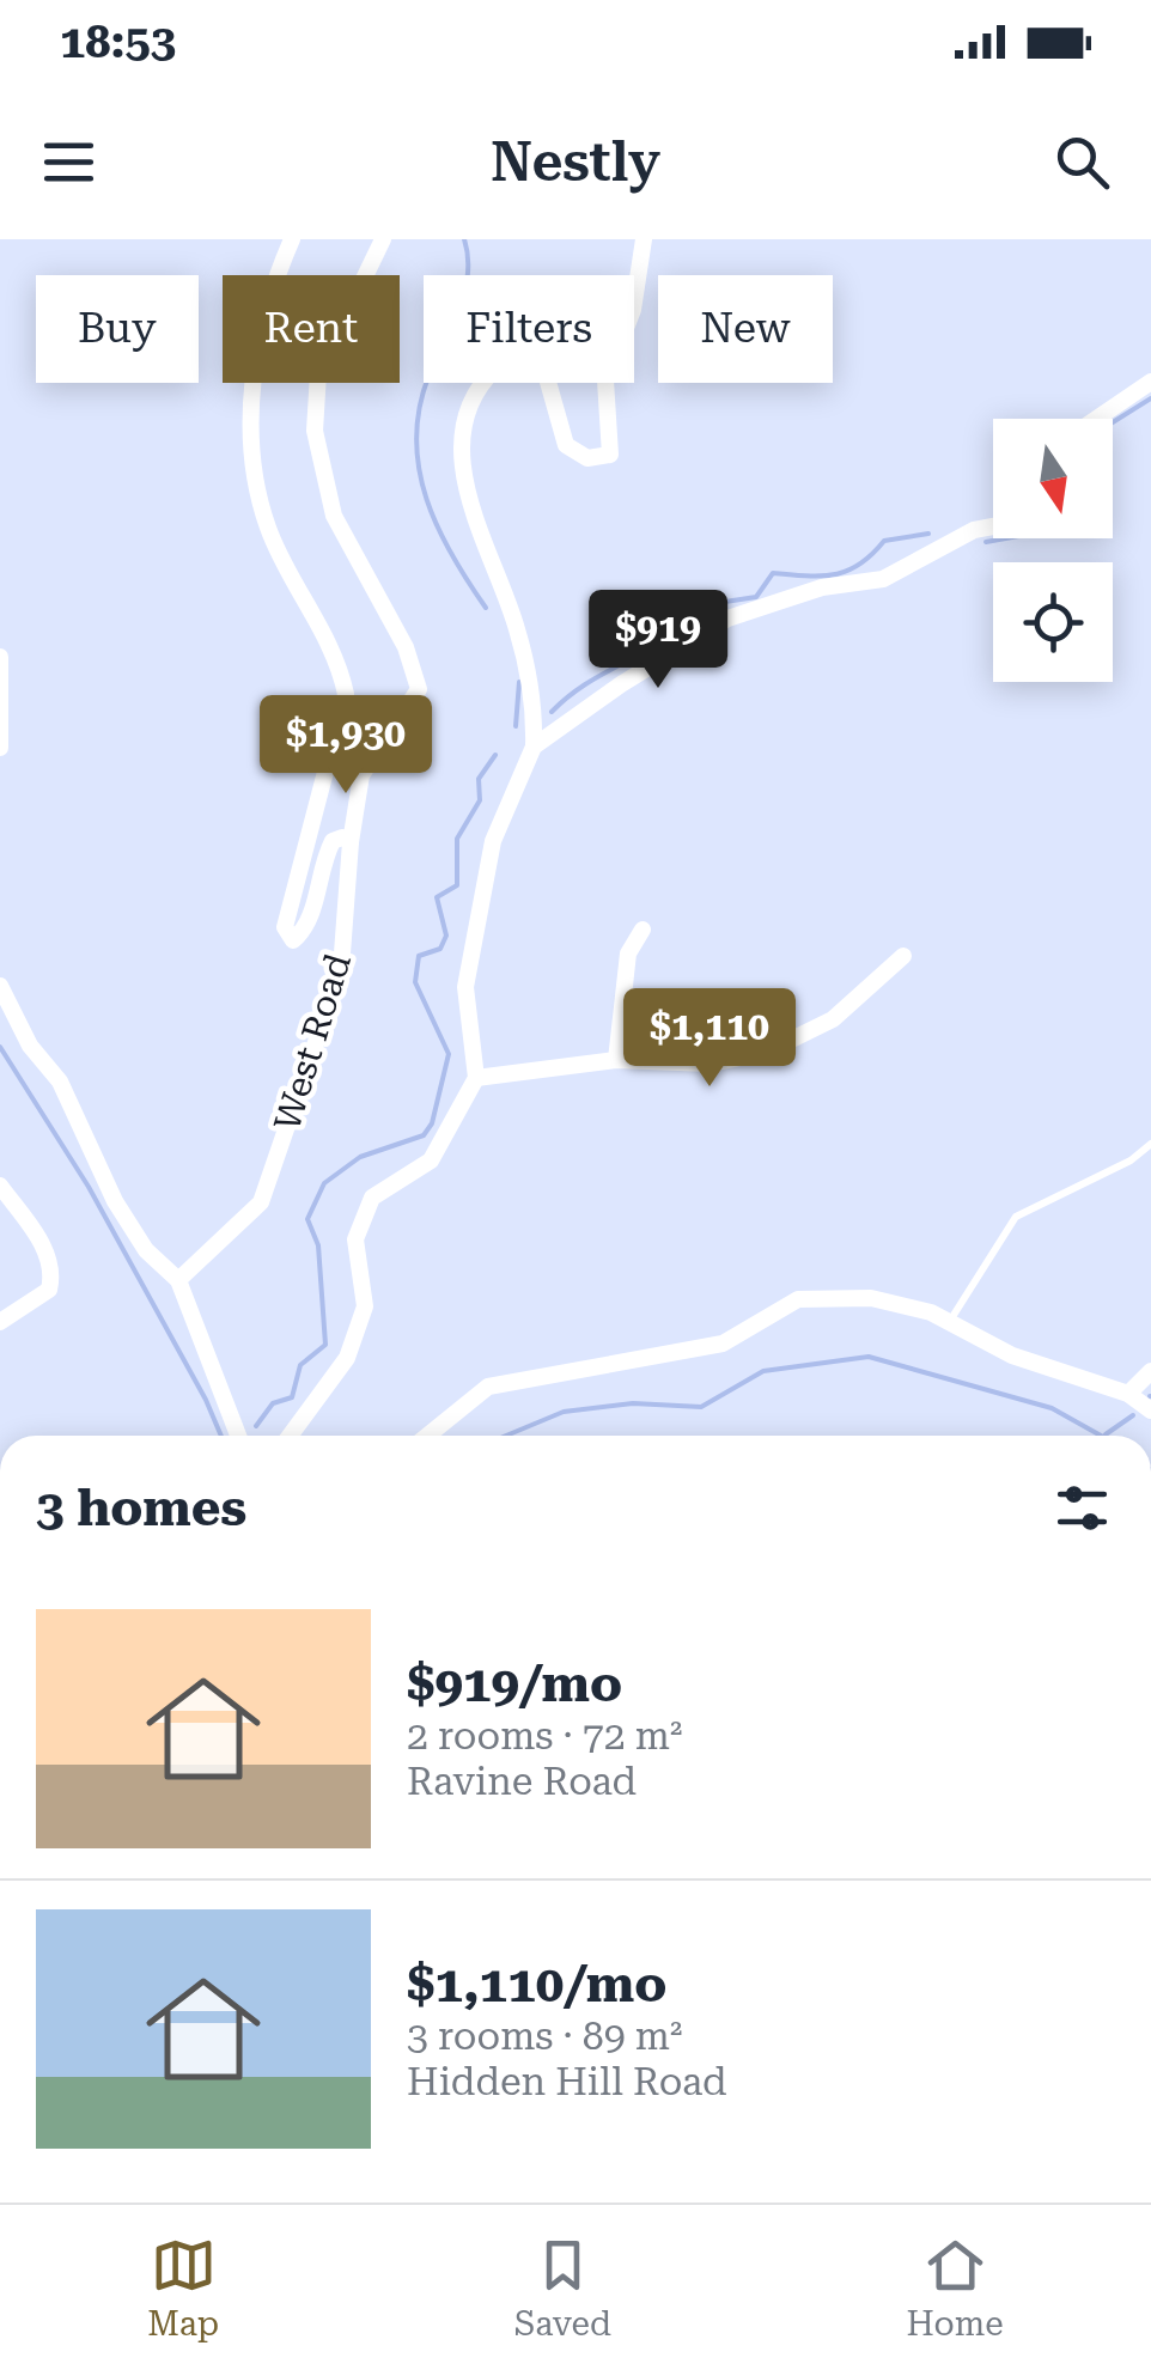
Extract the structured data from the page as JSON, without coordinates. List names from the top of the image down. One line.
{"streets":{"street":["West Road"]},"north":"bottom","page":{"status":"18:53","header":"Nestly","chip":["Buy","Rent","Filters","New"],"price":["$919","$1,930","$1,110"],"heading":"3 homes","list":[{"name":"$919/mo","note":"2 rooms · 72 m² · Ravine Road"},{"name":"$1,110/mo","note":"3 rooms · 89 m² · Hidden Hill Road"}],"tabs":["Map","Saved","Home"]}}
